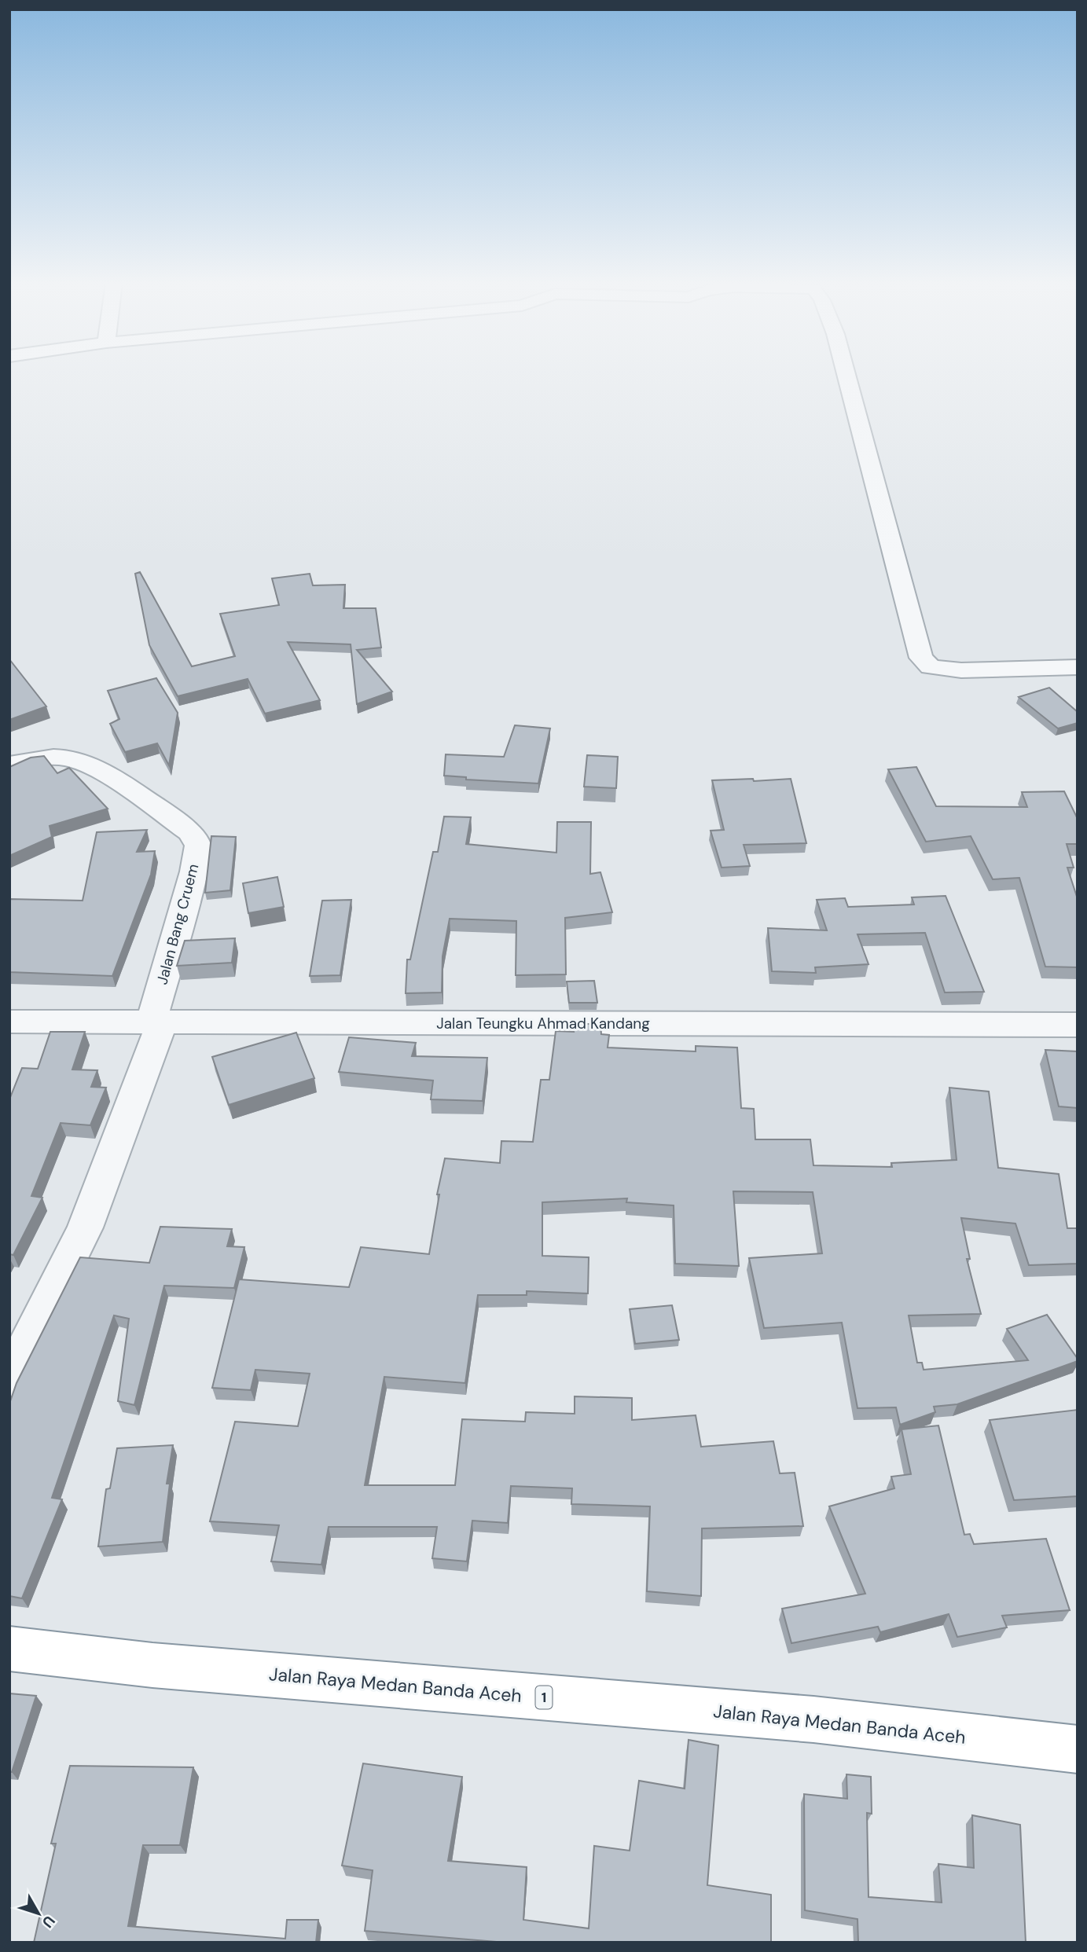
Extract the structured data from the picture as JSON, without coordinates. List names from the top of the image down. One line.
{"streets":{"highway":["Jalan Raya Medan Banda Aceh","1"],"street":["Jalan Bang Cruem","Jalan Teungku Ahmad Kandang"]},"crossings":[["Jalan Bang Cruem","Jalan Teungku Ahmad Kandang"]],"north":"bottom right"}
